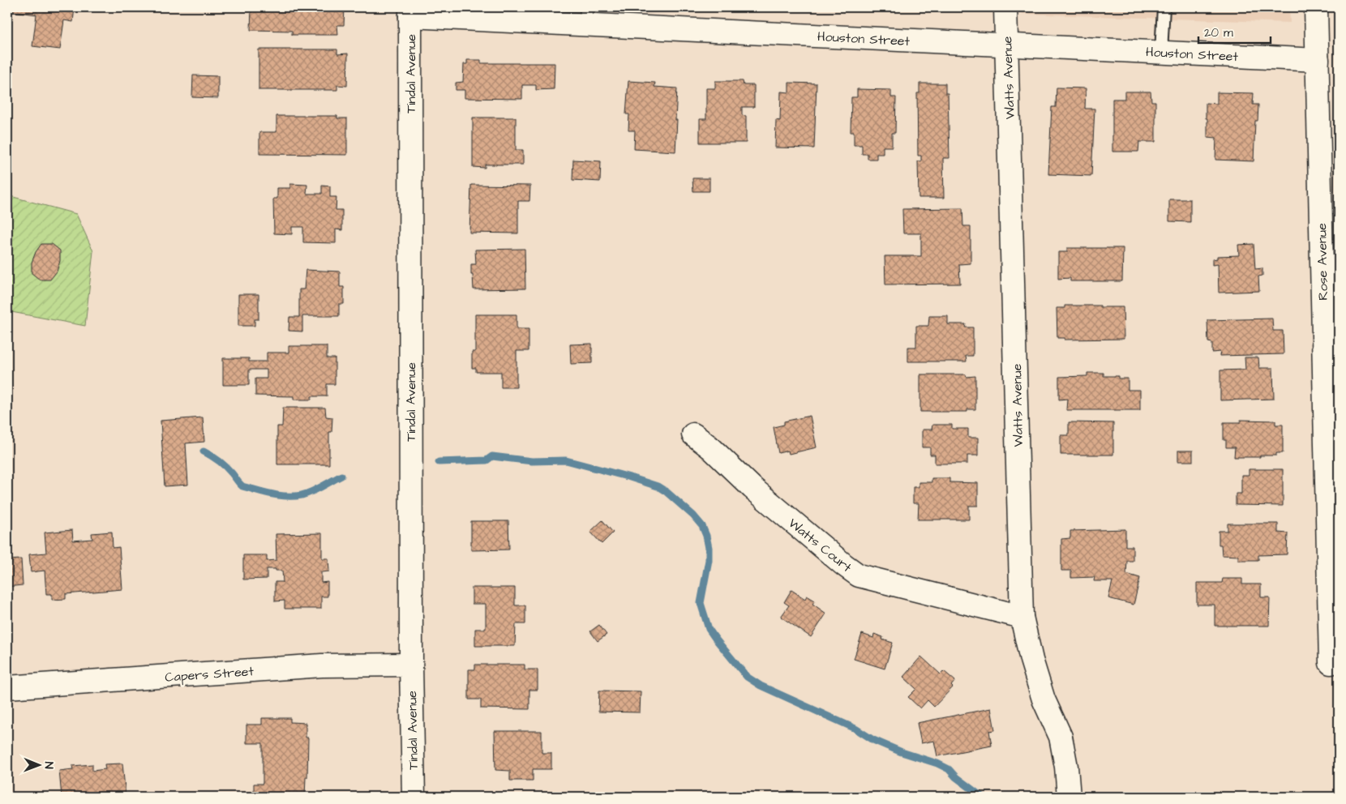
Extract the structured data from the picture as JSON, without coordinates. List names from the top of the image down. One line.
{"streets":{"street":["Houston Street","Tindal Avenue","Watts Avenue","Rose Avenue","Watts Court","Capers Street"]},"crossings":[["Houston Street","Tindal Avenue"],["Houston Street","Watts Avenue"],["Houston Street","Rose Avenue"],["Tindal Avenue","Capers Street"],["Watts Avenue","Watts Court"]],"scale_bar":"20 m","north":"right"}
